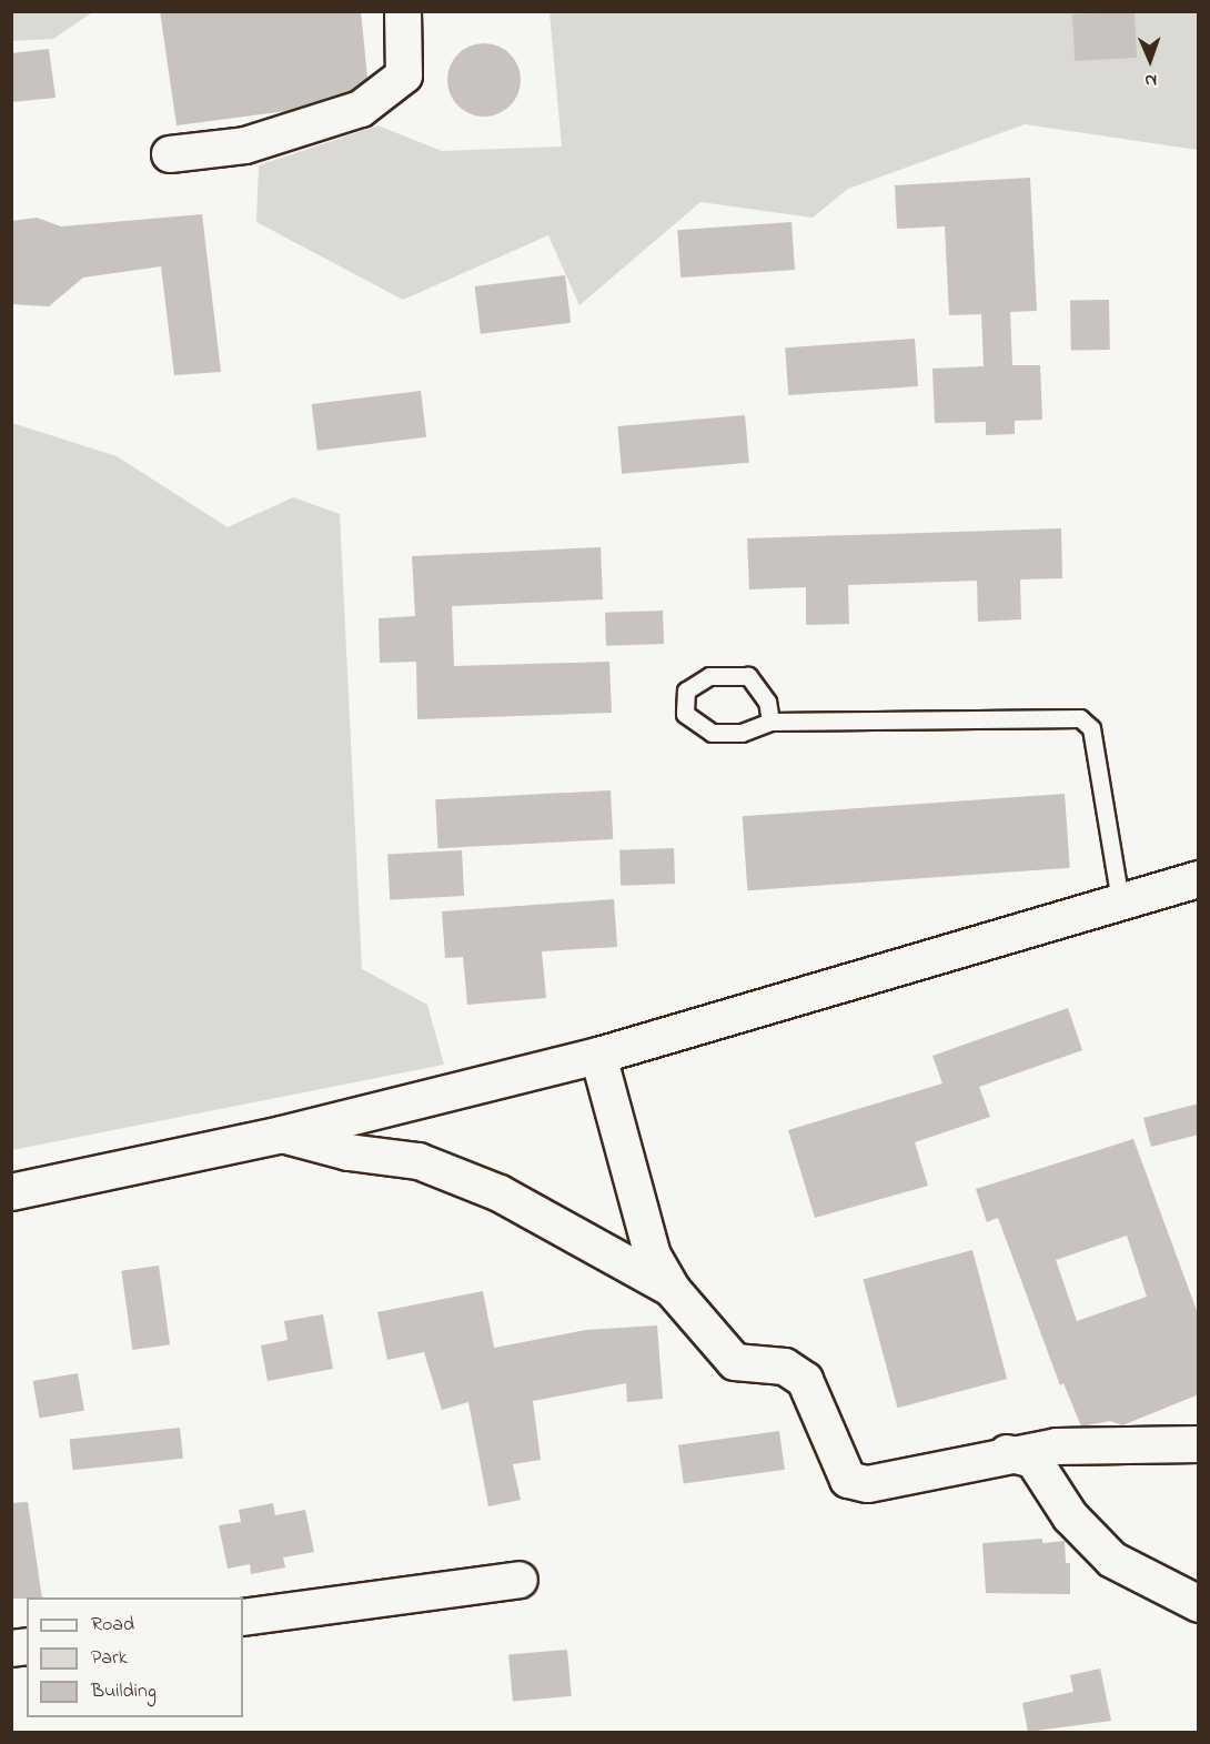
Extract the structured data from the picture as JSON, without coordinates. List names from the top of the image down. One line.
{"legend":["Road","Park","Building"],"north":"bottom"}
